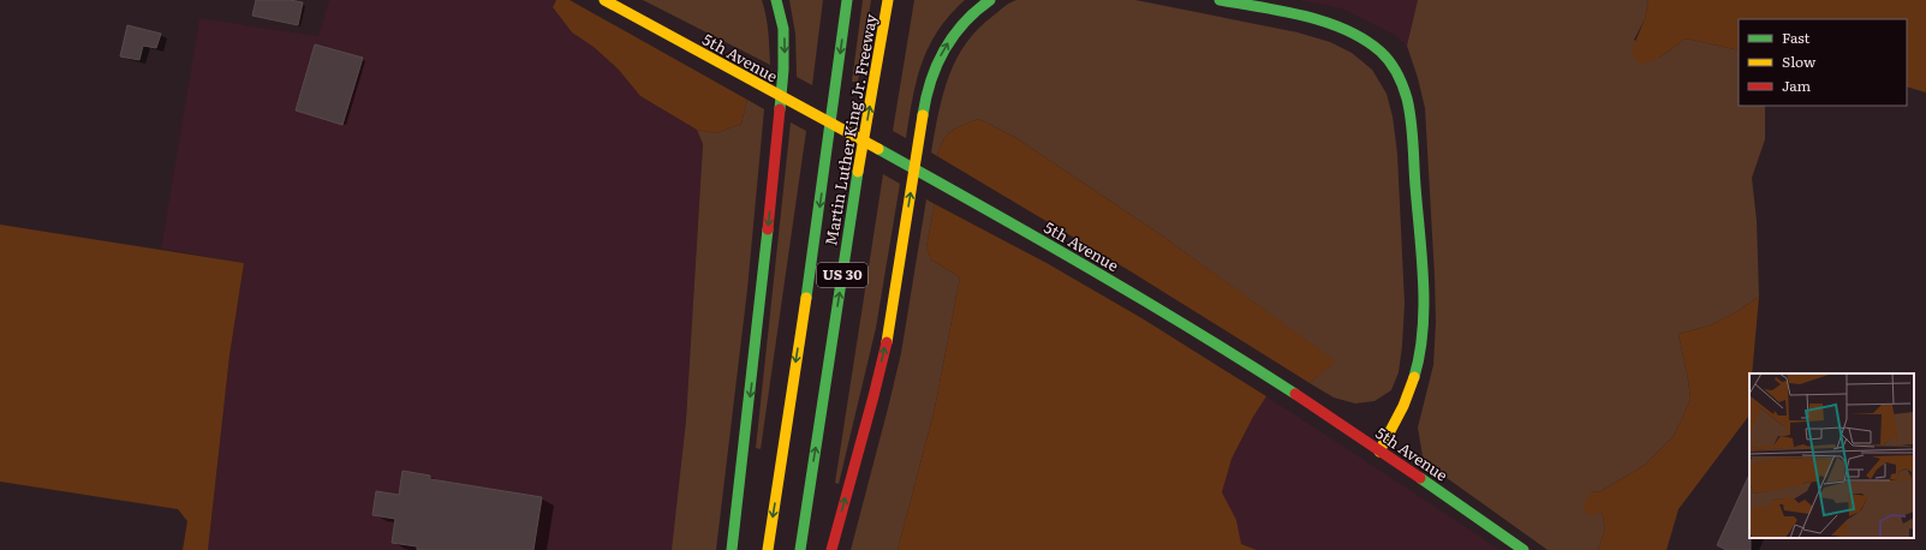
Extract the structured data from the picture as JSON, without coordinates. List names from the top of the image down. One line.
{"streets":{"main road":["5th Avenue","Martin Luther King Jr. Freeway","US 30"]},"legend":["Fast","Slow","Jam"]}
